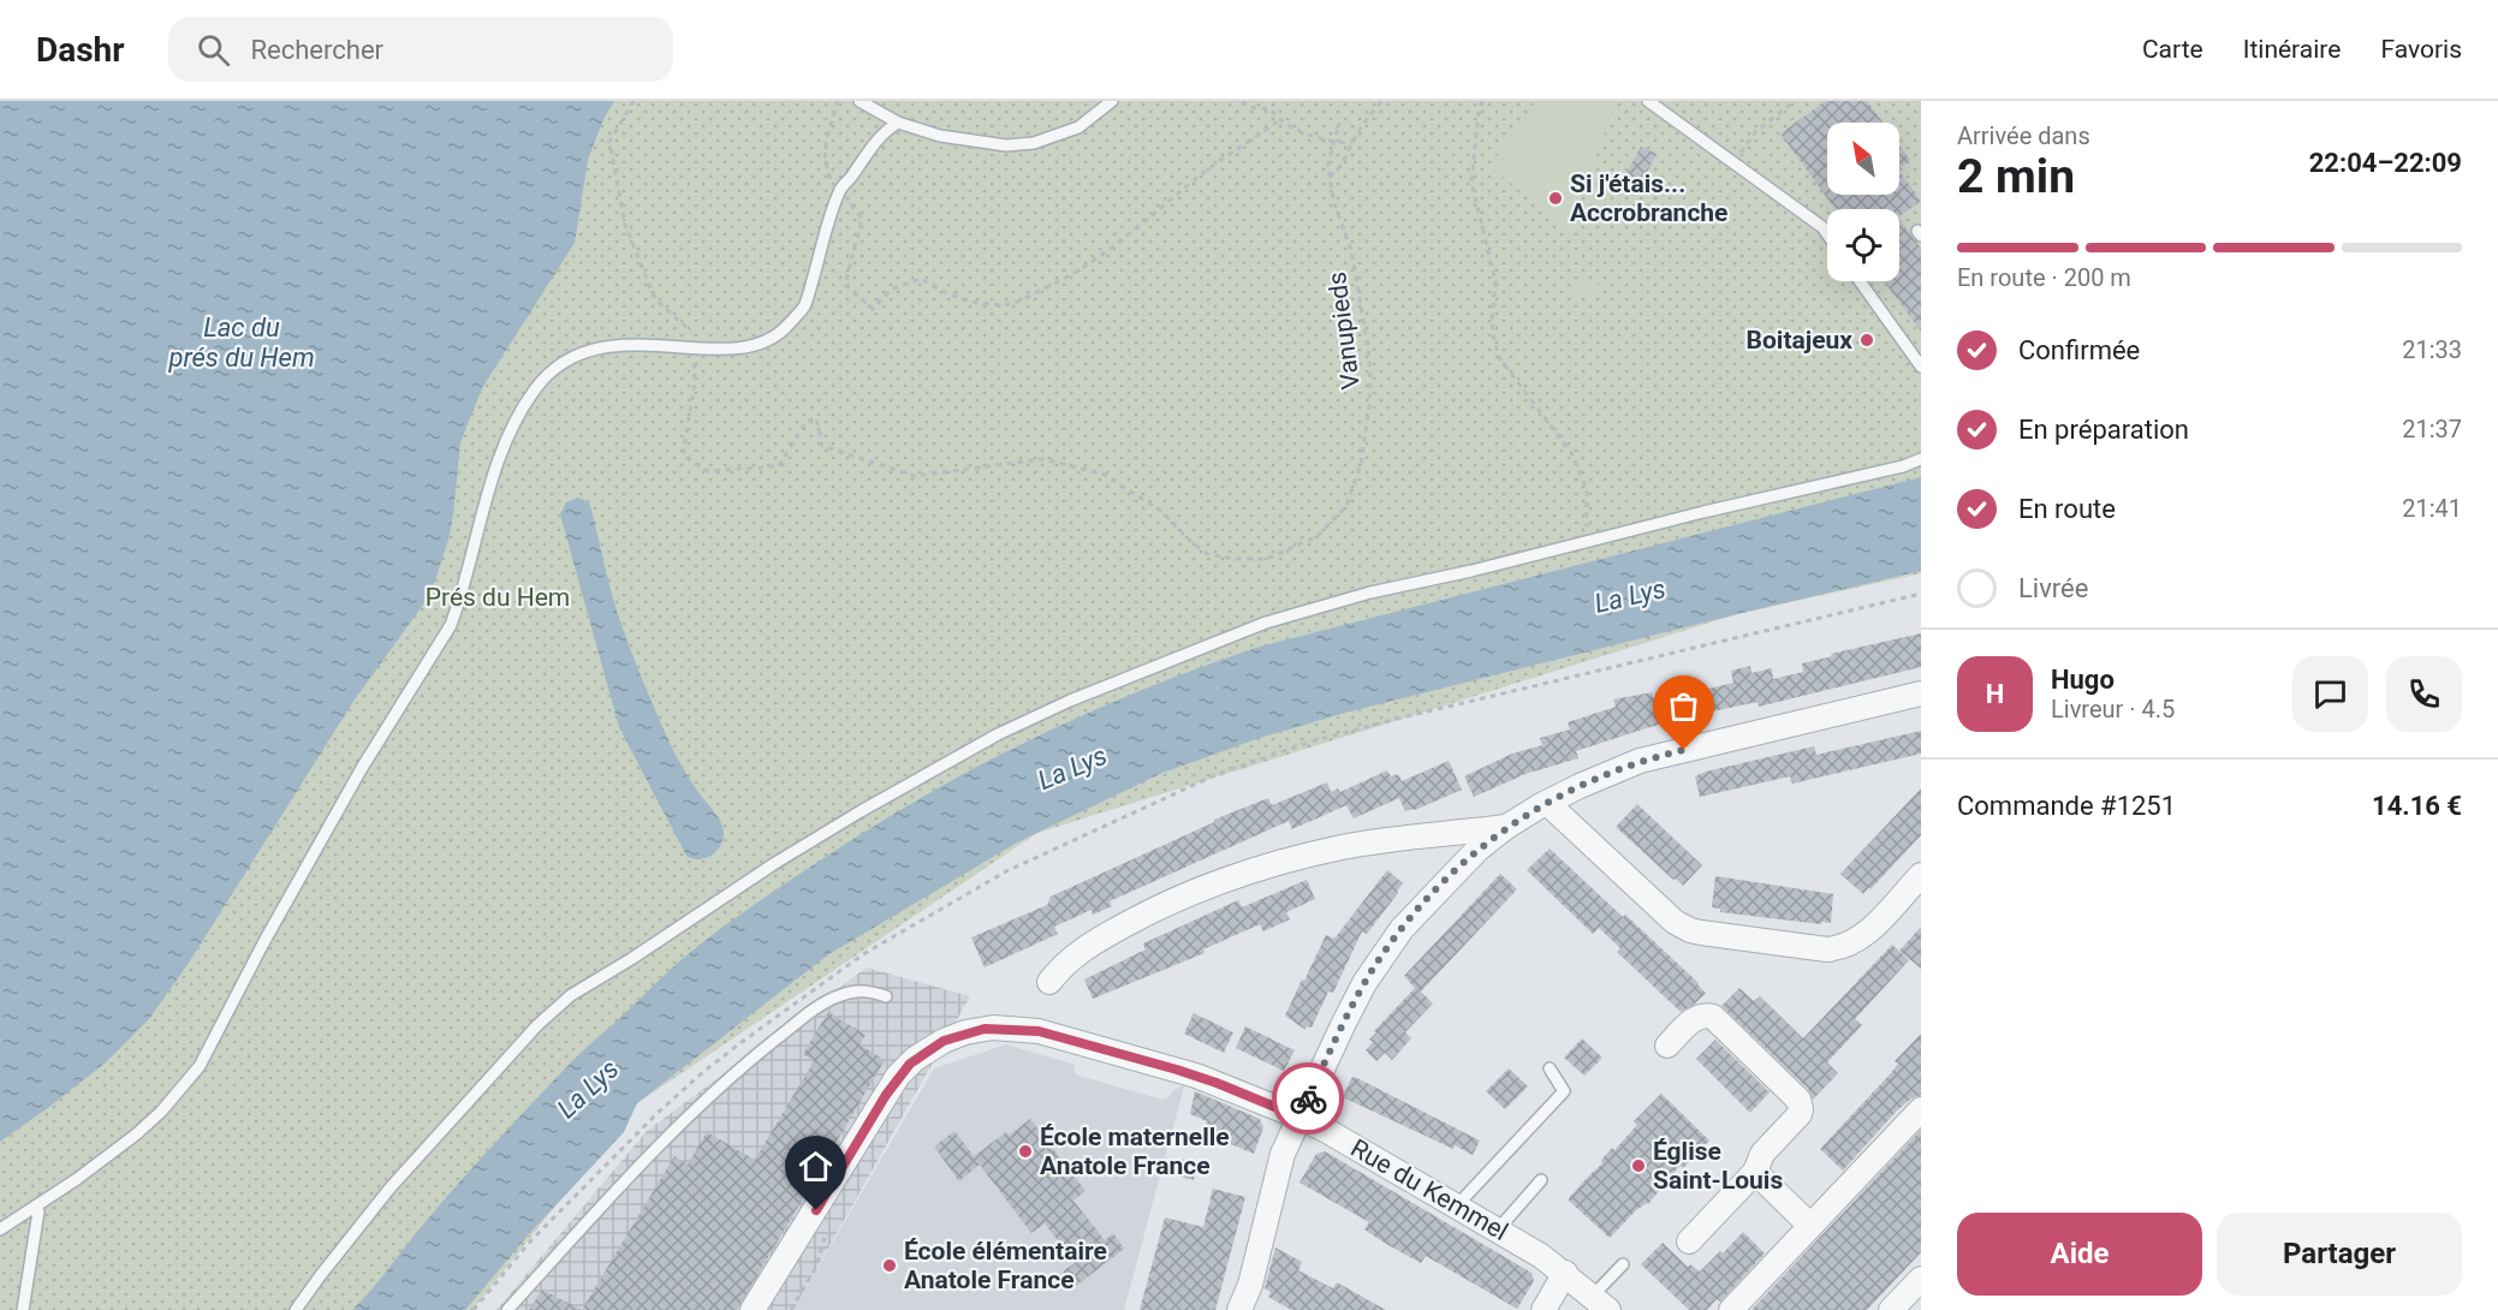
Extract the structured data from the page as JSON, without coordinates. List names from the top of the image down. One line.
{"streets":{"street":["Rue du Kemmel"],"path":["Vanupieds"]},"water":["Lac du prés du Hem","La Lys"],"parks":["Prés du Hem"],"places":["Si j'étais... Accrobranche","Boitajeux","École maternelle Anatole France","Église Saint-Louis","École élémentaire Anatole France"],"north":"top left","page":{"header":"Dashr","search":"Rechercher","nav":["Carte","Itinéraire","Favoris"],"heading":["2 min","Arrivée dans","22:04–22:09"],"panel":["Hugo","Livreur · 4.5","Commande #1251","14.16 €"],"bar":"En route · 200 m","list":[["Confirmée","21:33"],["En préparation","21:37"],["En route","21:41"],"Livrée"],"round":"H","buttons":["Aide","Partager"]}}
